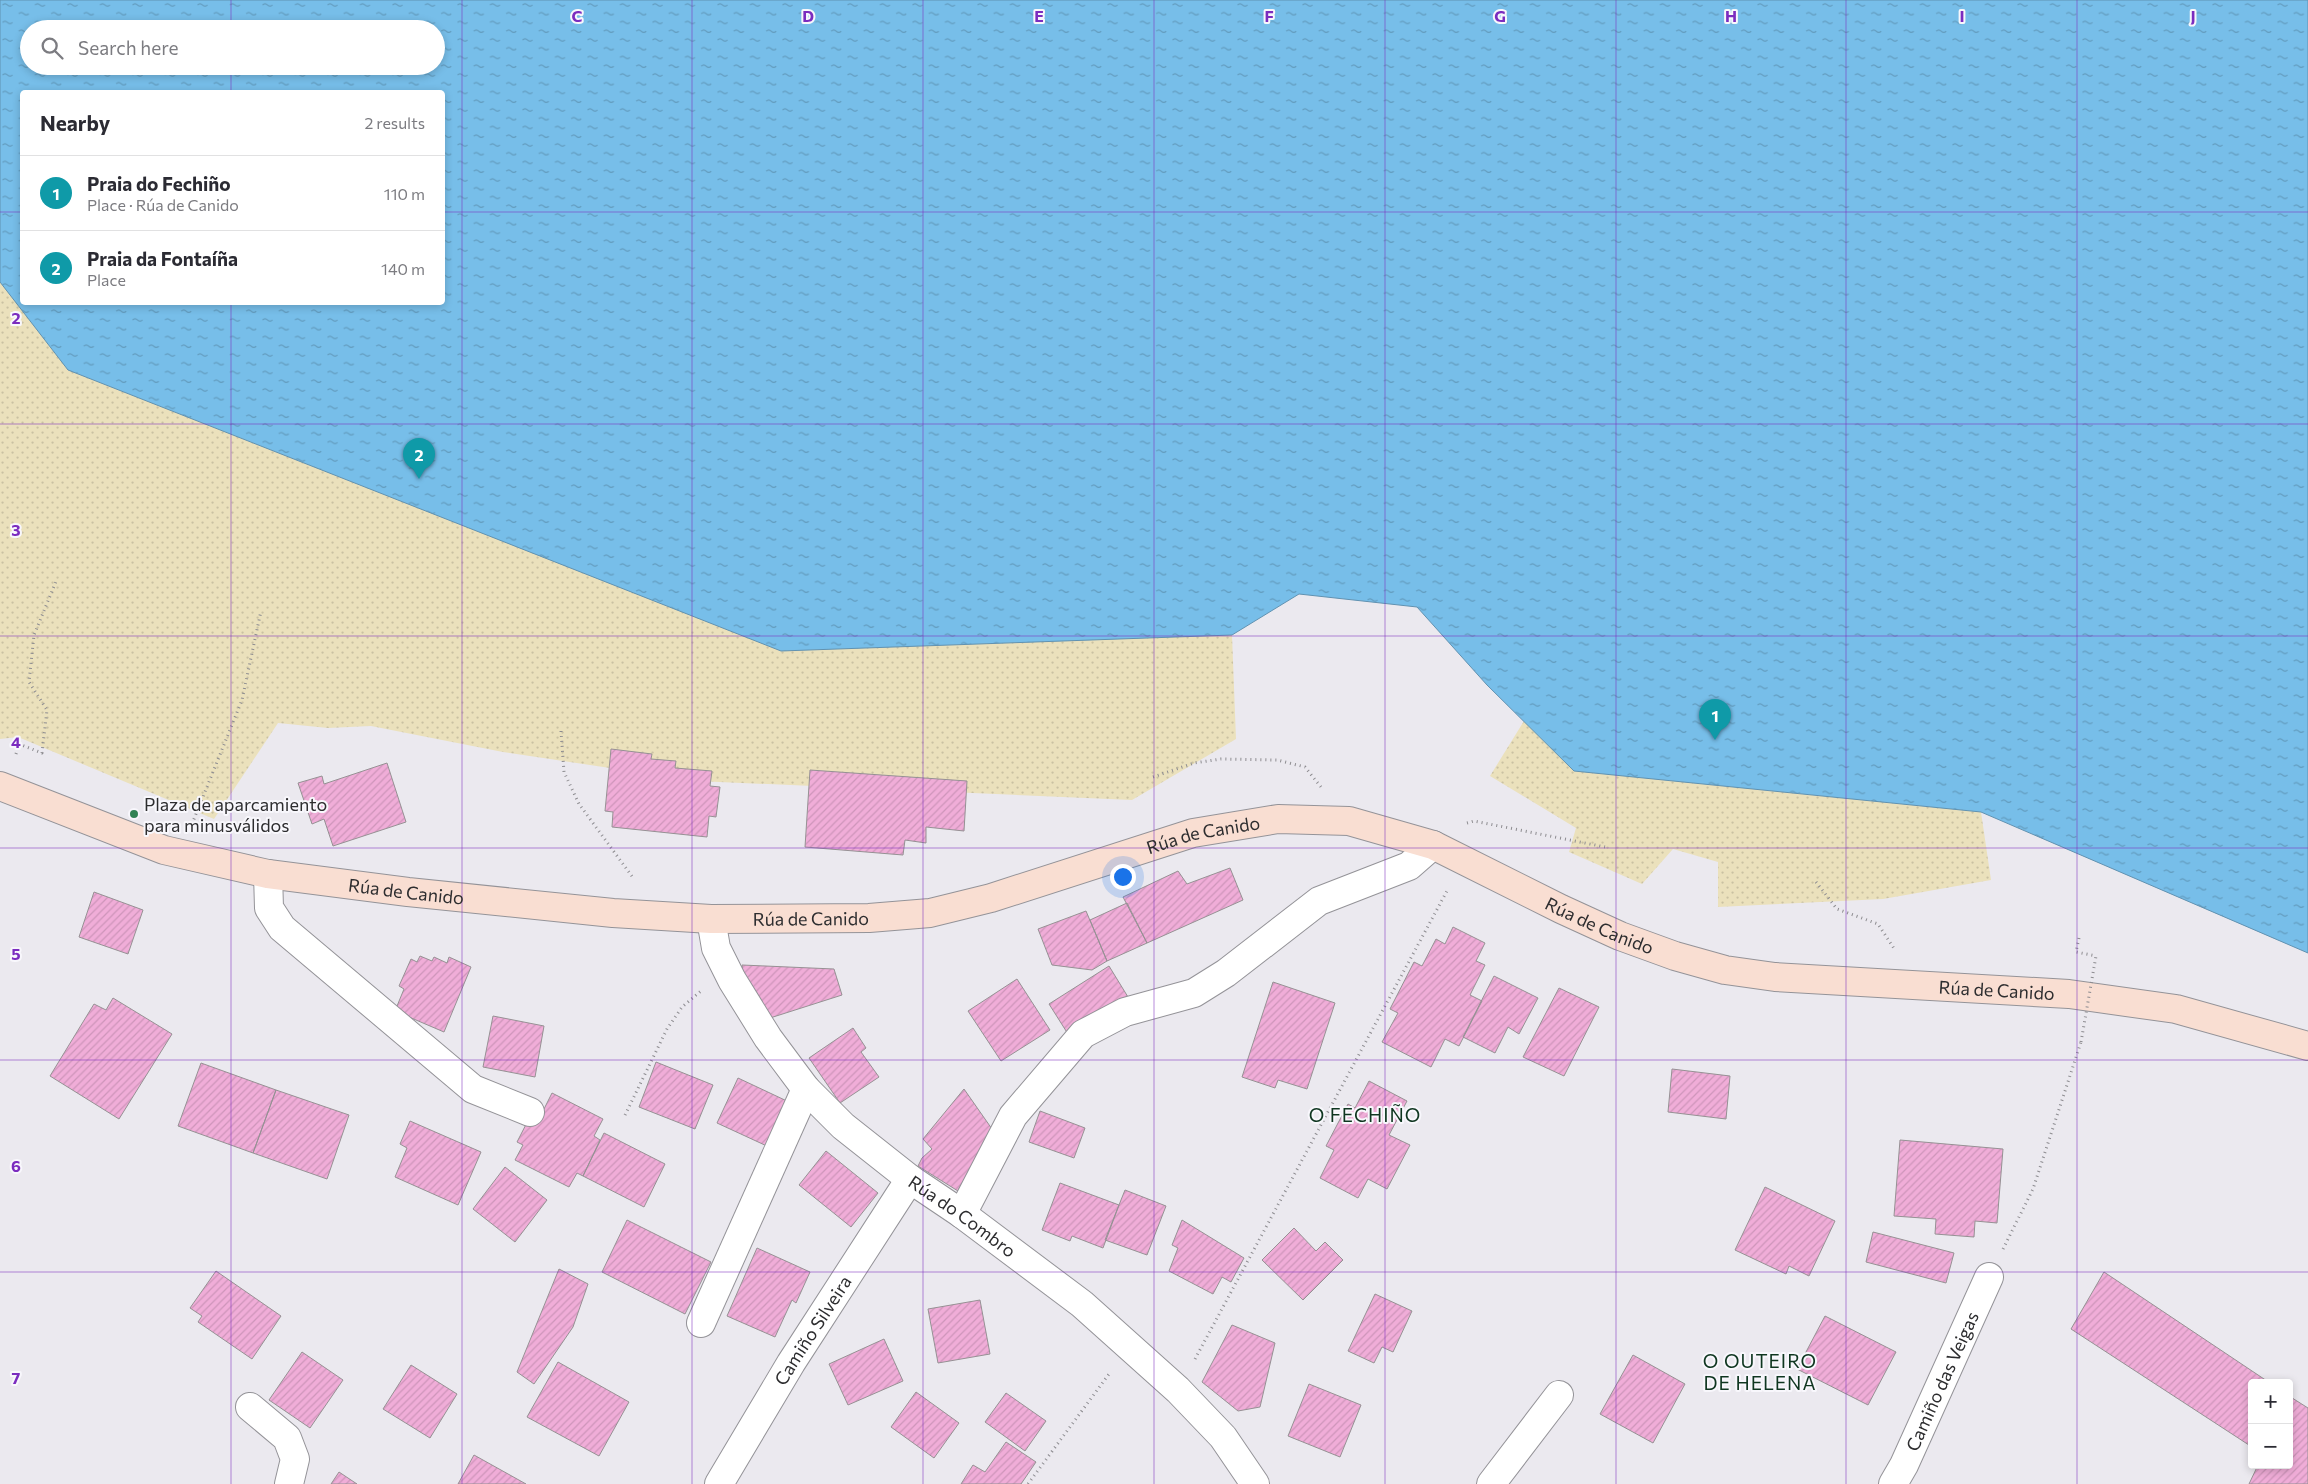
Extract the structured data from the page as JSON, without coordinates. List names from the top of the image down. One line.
{"streets":{"main road":["Rúa de Canido"],"street":["Rúa do Combro","Camiño Silveira","Camiño das Veigas"]},"crossings":[["Rúa de Canido","Rúa do Combro"],["Rúa do Combro","Camiño Silveira"]],"districts":["O FECHIÑO","O OUTEIRO DE HELENA"],"places":["Plaza de aparcamiento para minusválidos"],"page":{"search":"Search here","heading":["Nearby","2 results"],"list":[{"mark":"1","name":"Praia do Fechiño","note":"Place · Rúa de Canido","value":"110 m"},{"mark":"2","name":"Praia da Fontaíña","note":"Place","value":"140 m"}],"pins":["2","1"],"map_buttons":["+","−"]},"grid":{"columns":["C","D","E","F","G","H","I","J"],"rows":["2","3","4","5","6","7"]}}
